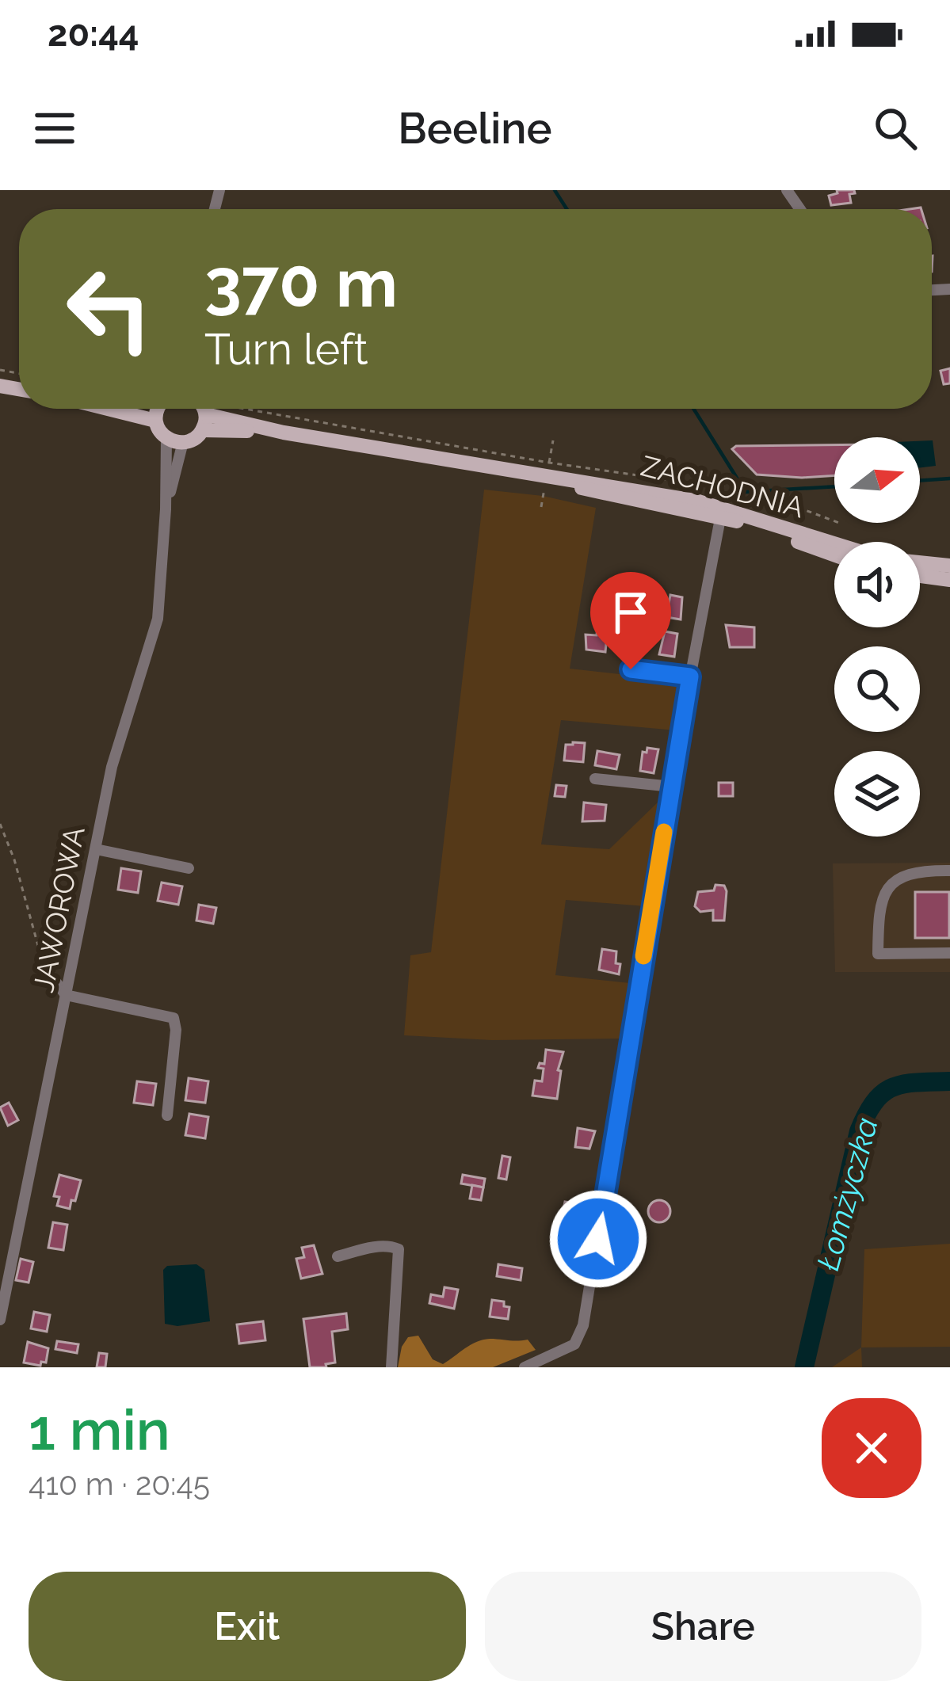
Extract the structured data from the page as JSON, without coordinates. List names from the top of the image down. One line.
{"streets":{"main road":["ZACHODNIA"],"street":["JAWOROWA"]},"water":["Łomżyczka"],"north":"right","page":{"status":"20:44","header":"Beeline","turn":["370 m","Turn left"],"heading":["1 min","410 m · 20:45"],"buttons":["Exit","Share"]}}
